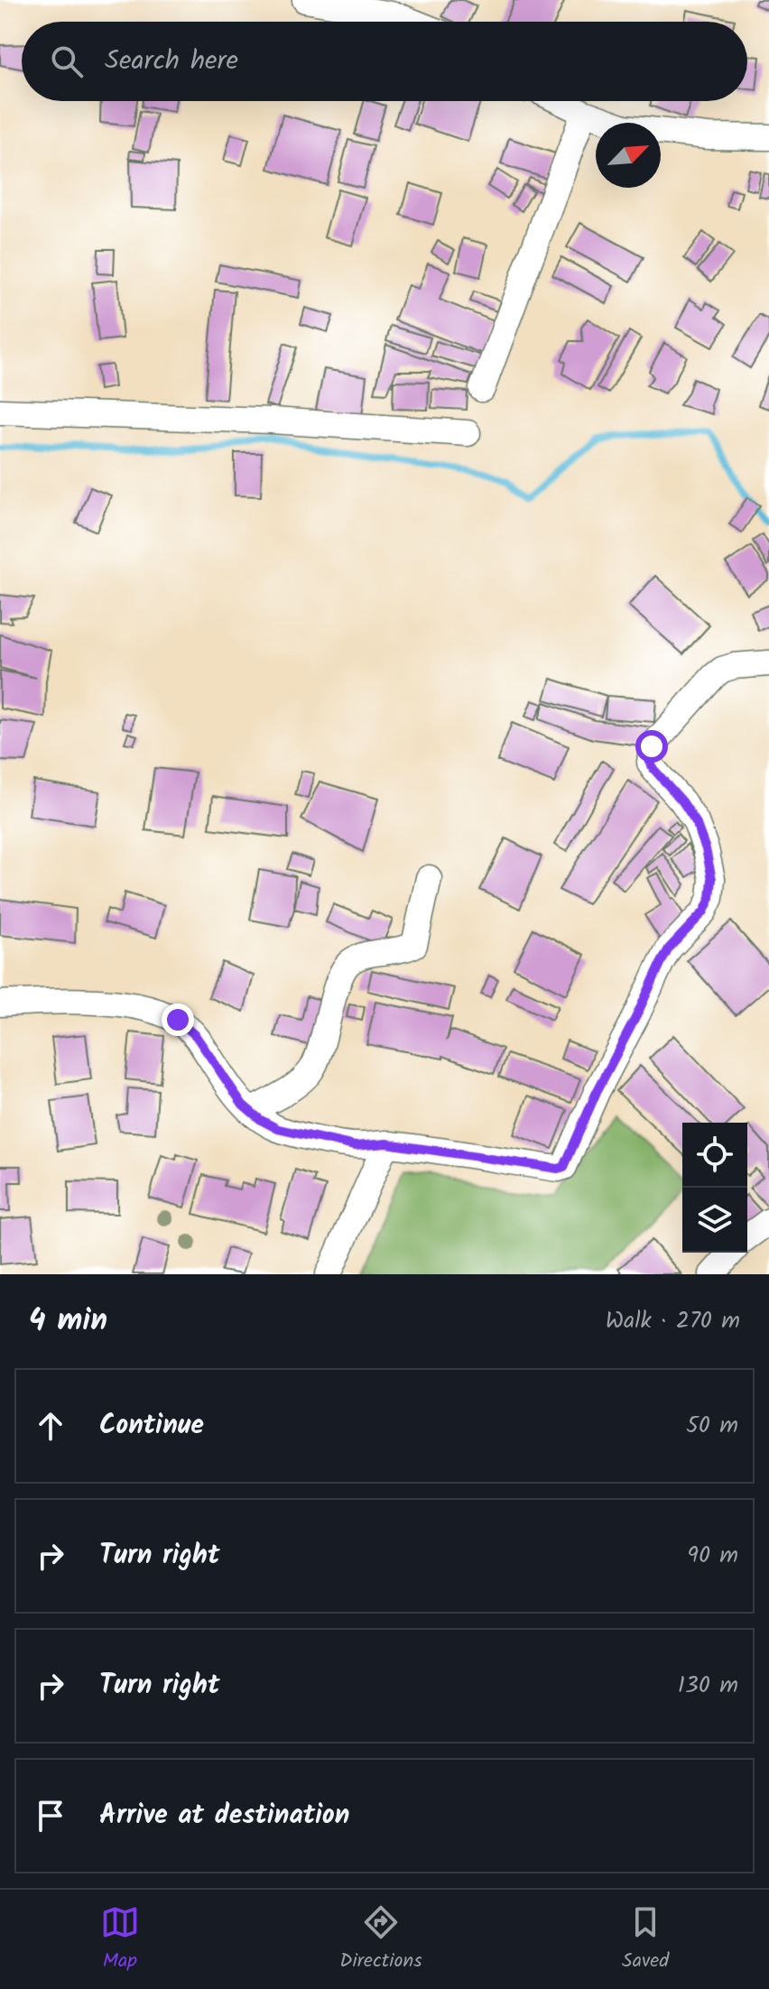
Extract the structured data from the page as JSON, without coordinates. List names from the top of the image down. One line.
{"north":"top right","page":{"search":"Search here","heading":["4 min","Walk · 270 m"],"list":[["Continue","50 m"],["Turn right","90 m"],["Turn right","130 m"],"Arrive at destination"],"nav":["Map","Directions","Saved"]}}
